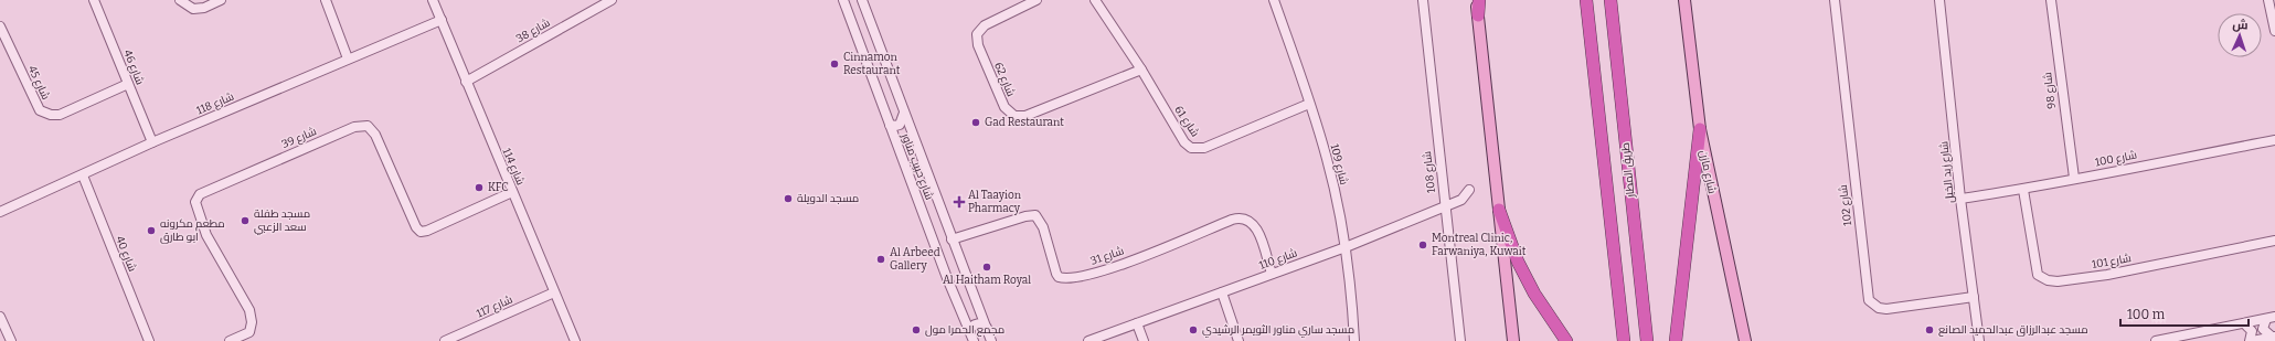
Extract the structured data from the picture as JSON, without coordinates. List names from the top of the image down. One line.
{"streets":{"highway":["طريق المطار"],"main road":["شارع مازن"],"street":["شارع 38","شارع 46","شارع 62","شارع 45","شارع 98","شارع 118","شارع 61","شارع 39","شارع 100","شارع 109","شارع 114","شارع حبيب مناور","شارع 108","شارع زيد الخيل","شارع 102","شارع 40","شارع 31","شارع 110","شارع 101","شارع 117"]},"crossings":[["شارع 38","شارع 114"],["شارع 46","شارع 45"],["شارع 46","شارع 118"],["شارع 62","شارع 61"],["شارع 98","شارع 100"],["شارع 118","شارع 114"],["شارع 118","شارع 40"],["شارع 61","شارع 109"],["شارع 39","شارع 114"],["شارع 100","شارع زيد الخيل"],["شارع 100","شارع 101"],["شارع 109","شارع 110"],["شارع 114","شارع 117"],["شارع حبيب مناور","شارع 31"],["شارع 108","شارع 110"],["شارع زيد الخيل","شارع 102"],["شارع 31","شارع 110"]],"places":{"other":["Cinnamon Restaurant","Gad Restaurant","KFC","مسجد الدويلة","مسجد طفلة سعد الزعبي","مطعم مكرونه ابو طارق","Montreal Clinic, Farwaniya, Kuwait","Al Arbeed Gallery","Al Haitham Royal","مجمع الحمرا مول","مسجد ساري مناور الثويمر الرشيدي","مسجد عبدالرزاق عبدالحميد الصانع"],"health":["Al Taayion Pharmacy"]},"scale_bar":"100 m","north":"top"}
